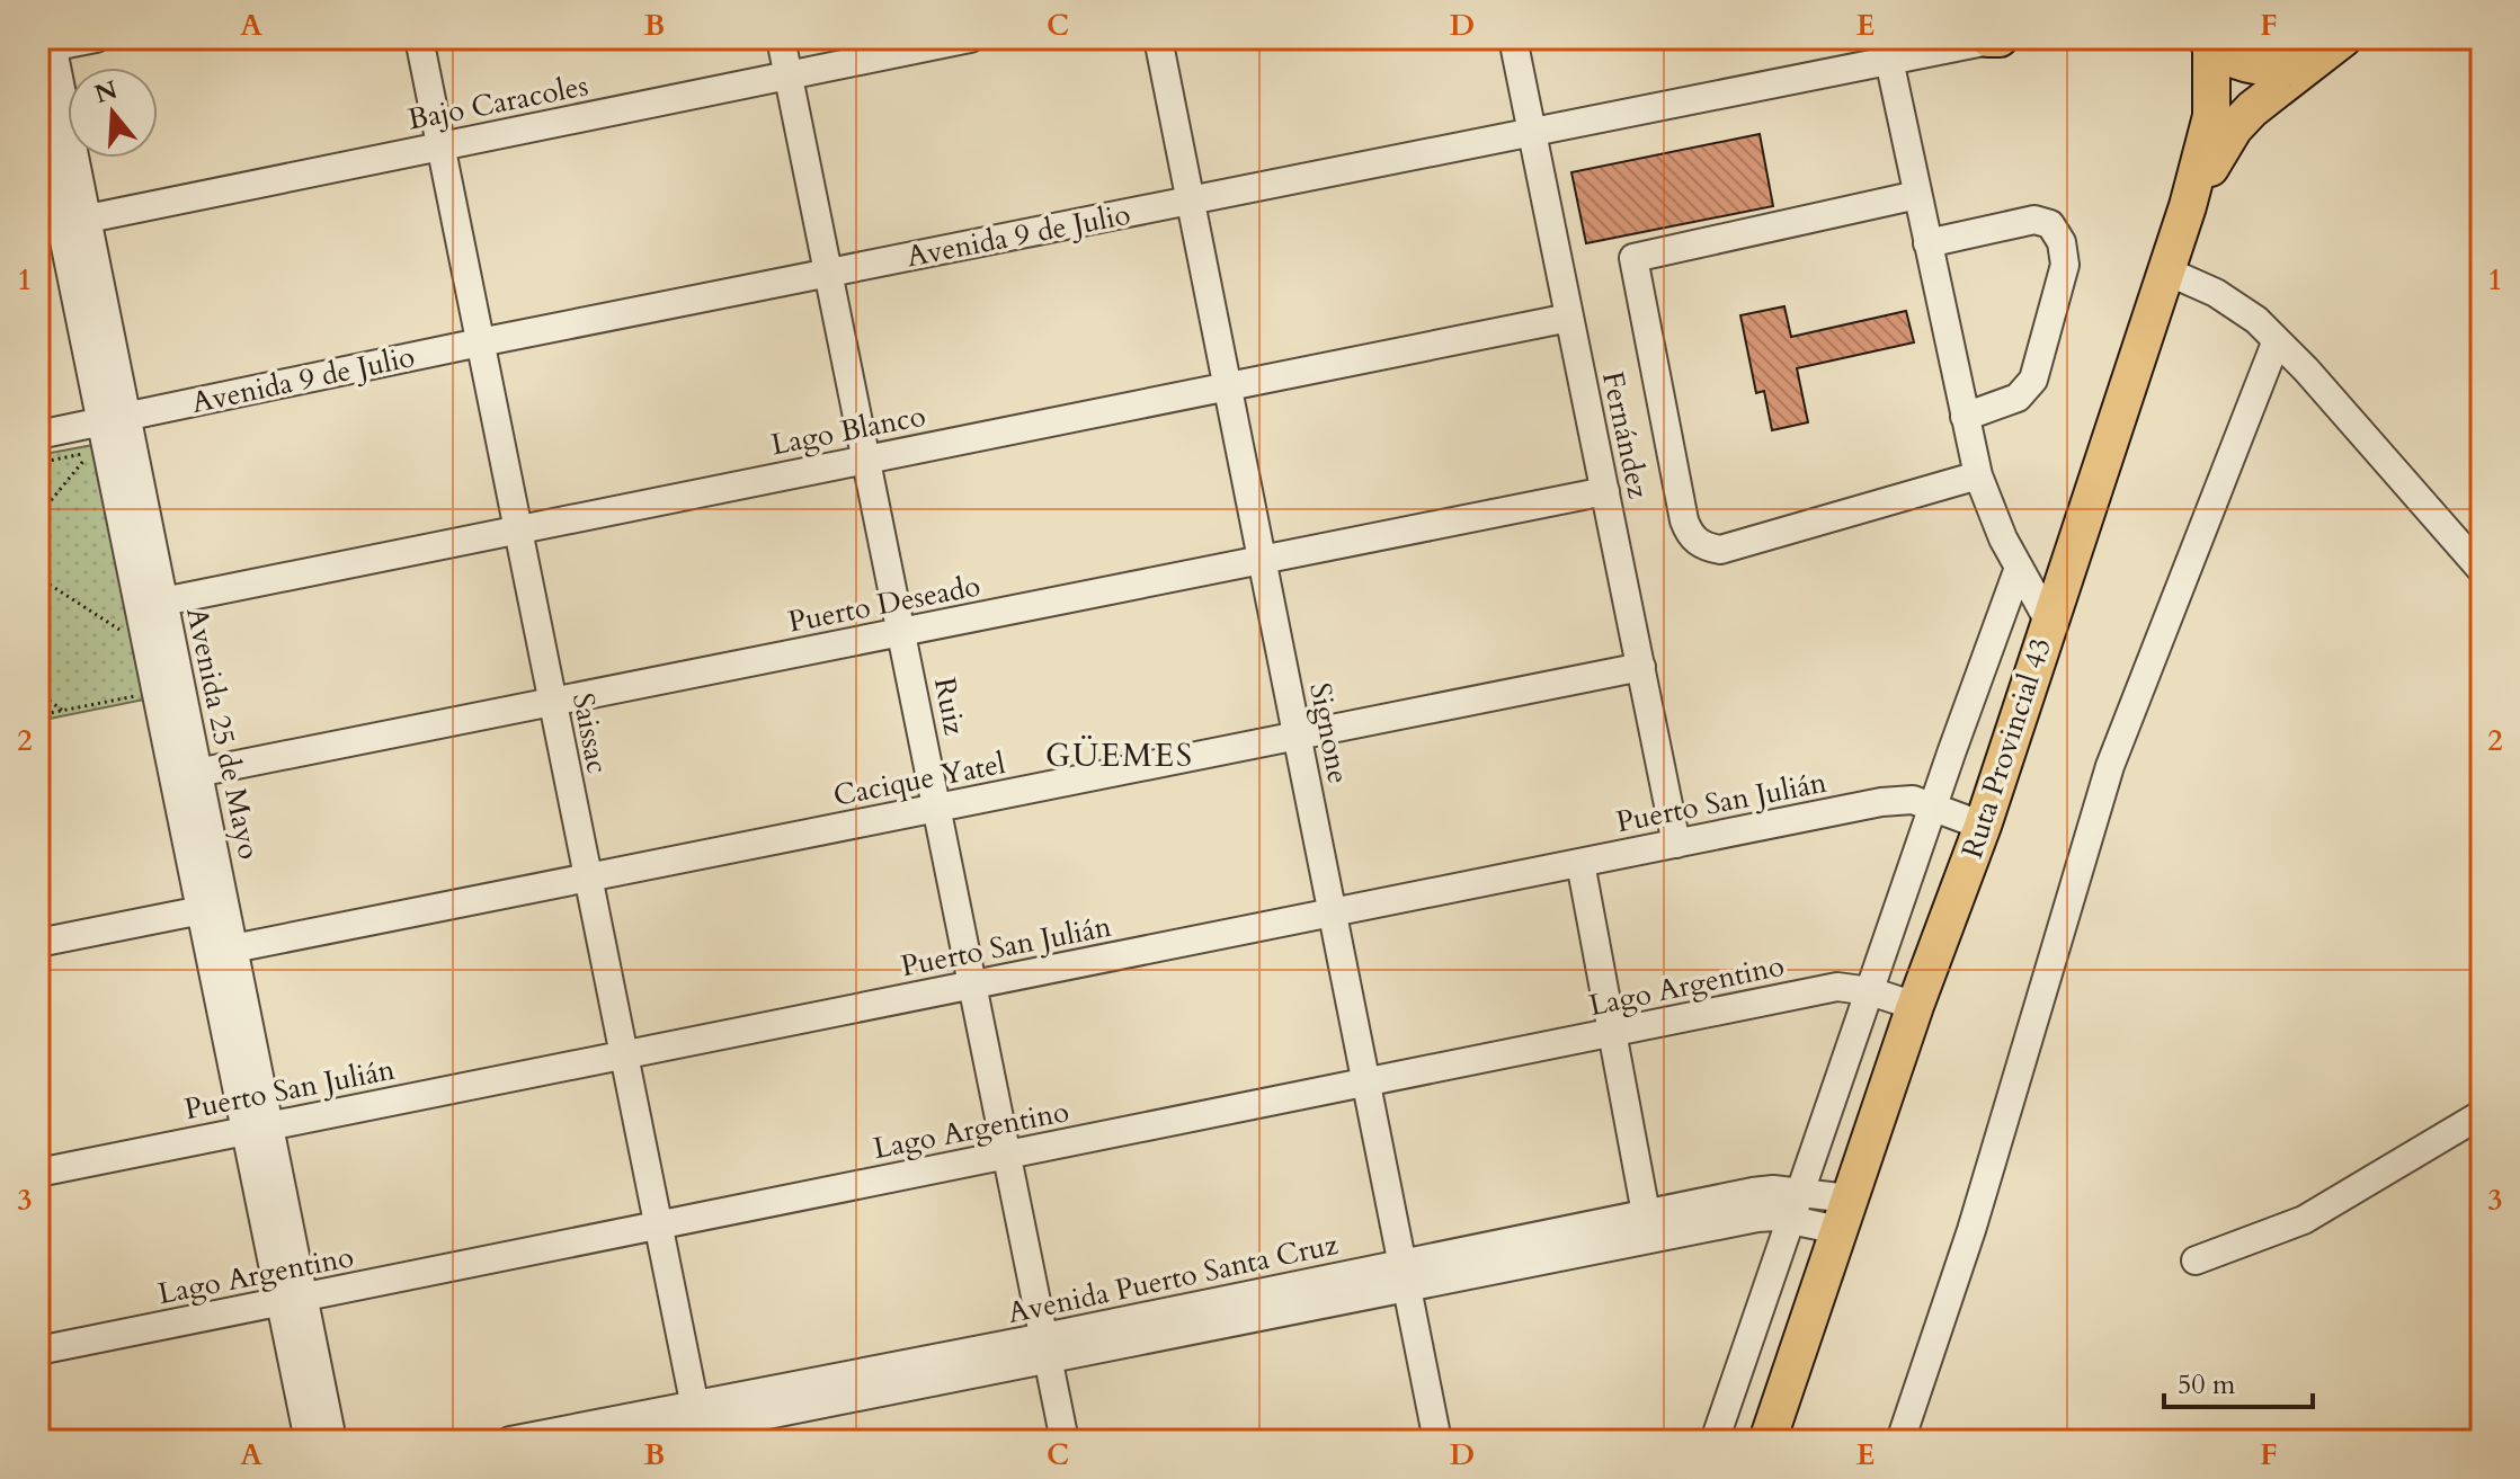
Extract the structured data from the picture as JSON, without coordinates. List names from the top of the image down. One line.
{"streets":{"main road":["Ruta Provincial 43"],"street":["Bajo Caracoles","Avenida 9 de Julio","Lago Blanco","Fernández","Puerto Deseado","Ruiz","Avenida 25 de Mayo","Saissac","Signone","Cacique Yatel","Puerto San Julián","Lago Argentino","Avenida Puerto Santa Cruz"]},"crossings":[["Bajo Caracoles","Ruiz"],["Bajo Caracoles","Avenida 25 de Mayo"],["Bajo Caracoles","Saissac"],["Avenida 9 de Julio","Fernández"],["Avenida 9 de Julio","Ruiz"],["Avenida 9 de Julio","Avenida 25 de Mayo"],["Avenida 9 de Julio","Saissac"],["Avenida 9 de Julio","Signone"],["Lago Blanco","Fernández"],["Lago Blanco","Ruiz"],["Lago Blanco","Avenida 25 de Mayo"],["Lago Blanco","Saissac"],["Lago Blanco","Signone"],["Fernández","Puerto Deseado"],["Fernández","Cacique Yatel"],["Fernández","Puerto San Julián"],["Puerto Deseado","Ruiz"],["Puerto Deseado","Avenida 25 de Mayo"],["Puerto Deseado","Saissac"],["Puerto Deseado","Signone"],["Ruiz","Cacique Yatel"],["Ruiz","Puerto San Julián"],["Ruiz","Lago Argentino"],["Ruiz","Avenida Puerto Santa Cruz"],["Avenida 25 de Mayo","Cacique Yatel"],["Avenida 25 de Mayo","Puerto San Julián"],["Avenida 25 de Mayo","Lago Argentino"],["Saissac","Cacique Yatel"],["Saissac","Puerto San Julián"],["Saissac","Lago Argentino"],["Saissac","Avenida Puerto Santa Cruz"],["Signone","Cacique Yatel"],["Signone","Puerto San Julián"],["Signone","Lago Argentino"],["Signone","Avenida Puerto Santa Cruz"],["Ruta Provincial 43","Puerto San Julián"],["Ruta Provincial 43","Lago Argentino"],["Ruta Provincial 43","Avenida Puerto Santa Cruz"]],"districts":["GÜEMES"],"scale_bar":"50 m","north":"top","grid":{"columns":["A","B","C","D","E","F"],"rows":["1","2","3"]}}
